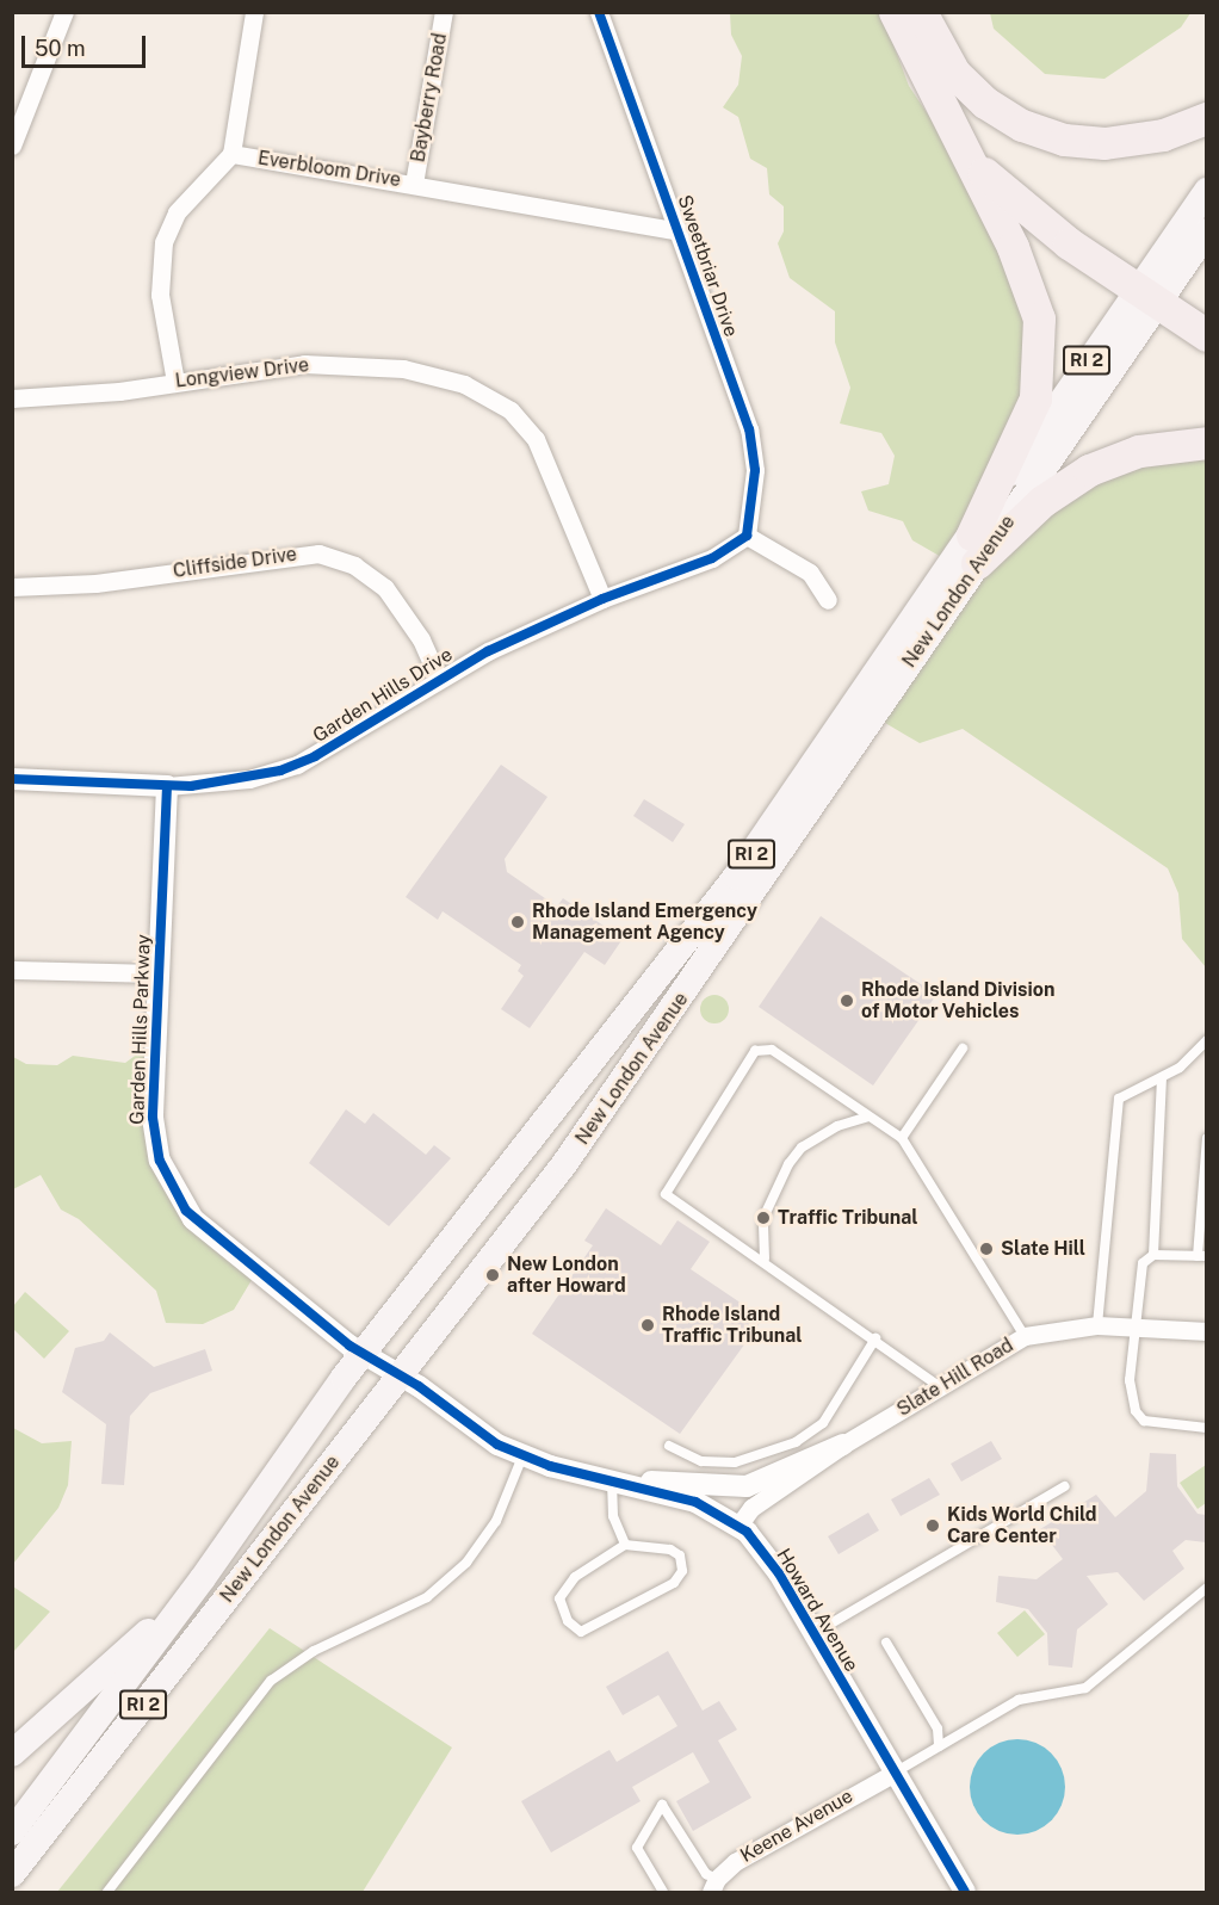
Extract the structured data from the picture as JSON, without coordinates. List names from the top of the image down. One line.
{"streets":{"main road":["RI 2","New London Avenue"],"street":["Bayberry Road","Everbloom Drive","Sweetbriar Drive","Longview Drive","Cliffside Drive","Garden Hills Drive","Garden Hills Parkway","Slate Hill Road","Howard Avenue","Keene Avenue"]},"crossings":[["Bayberry Road","Everbloom Drive"],["Everbloom Drive","Sweetbriar Drive"],["Everbloom Drive","Longview Drive"],["Sweetbriar Drive","Garden Hills Drive"],["Longview Drive","Garden Hills Drive"],["Cliffside Drive","Garden Hills Drive"],["New London Avenue","Garden Hills Parkway"],["New London Avenue","Howard Avenue"],["Garden Hills Drive","Garden Hills Parkway"],["Garden Hills Parkway","Howard Avenue"],["Slate Hill Road","Howard Avenue"],["Howard Avenue","Keene Avenue"]],"places":["Rhode Island Emergency Management Agency","Rhode Island Division of Motor Vehicles","Traffic Tribunal","Slate Hill","New London after Howard","Rhode Island Traffic Tribunal","Kids World Child Care Center"],"scale_bar":"50 m"}
